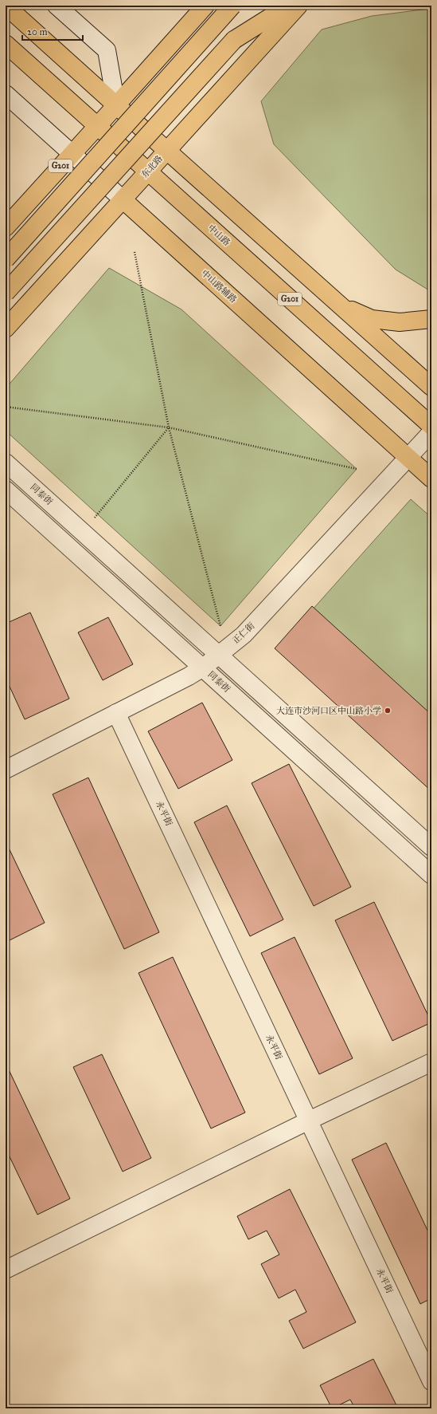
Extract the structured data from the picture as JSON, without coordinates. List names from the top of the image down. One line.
{"streets":{"main road":["G201","东北路","中山路","中山路辅路"],"street":["同泰街","正仁街","永平街"]},"crossings":[["G201","中山路"],["G201","中山路辅路"],["东北路","中山路"],["东北路","中山路辅路"],["中山路辅路","正仁街"],["同泰街","正仁街"],["正仁街","永平街"]],"places":["大连市沙河口区中山路小学"],"scale_bar":"20 m"}
